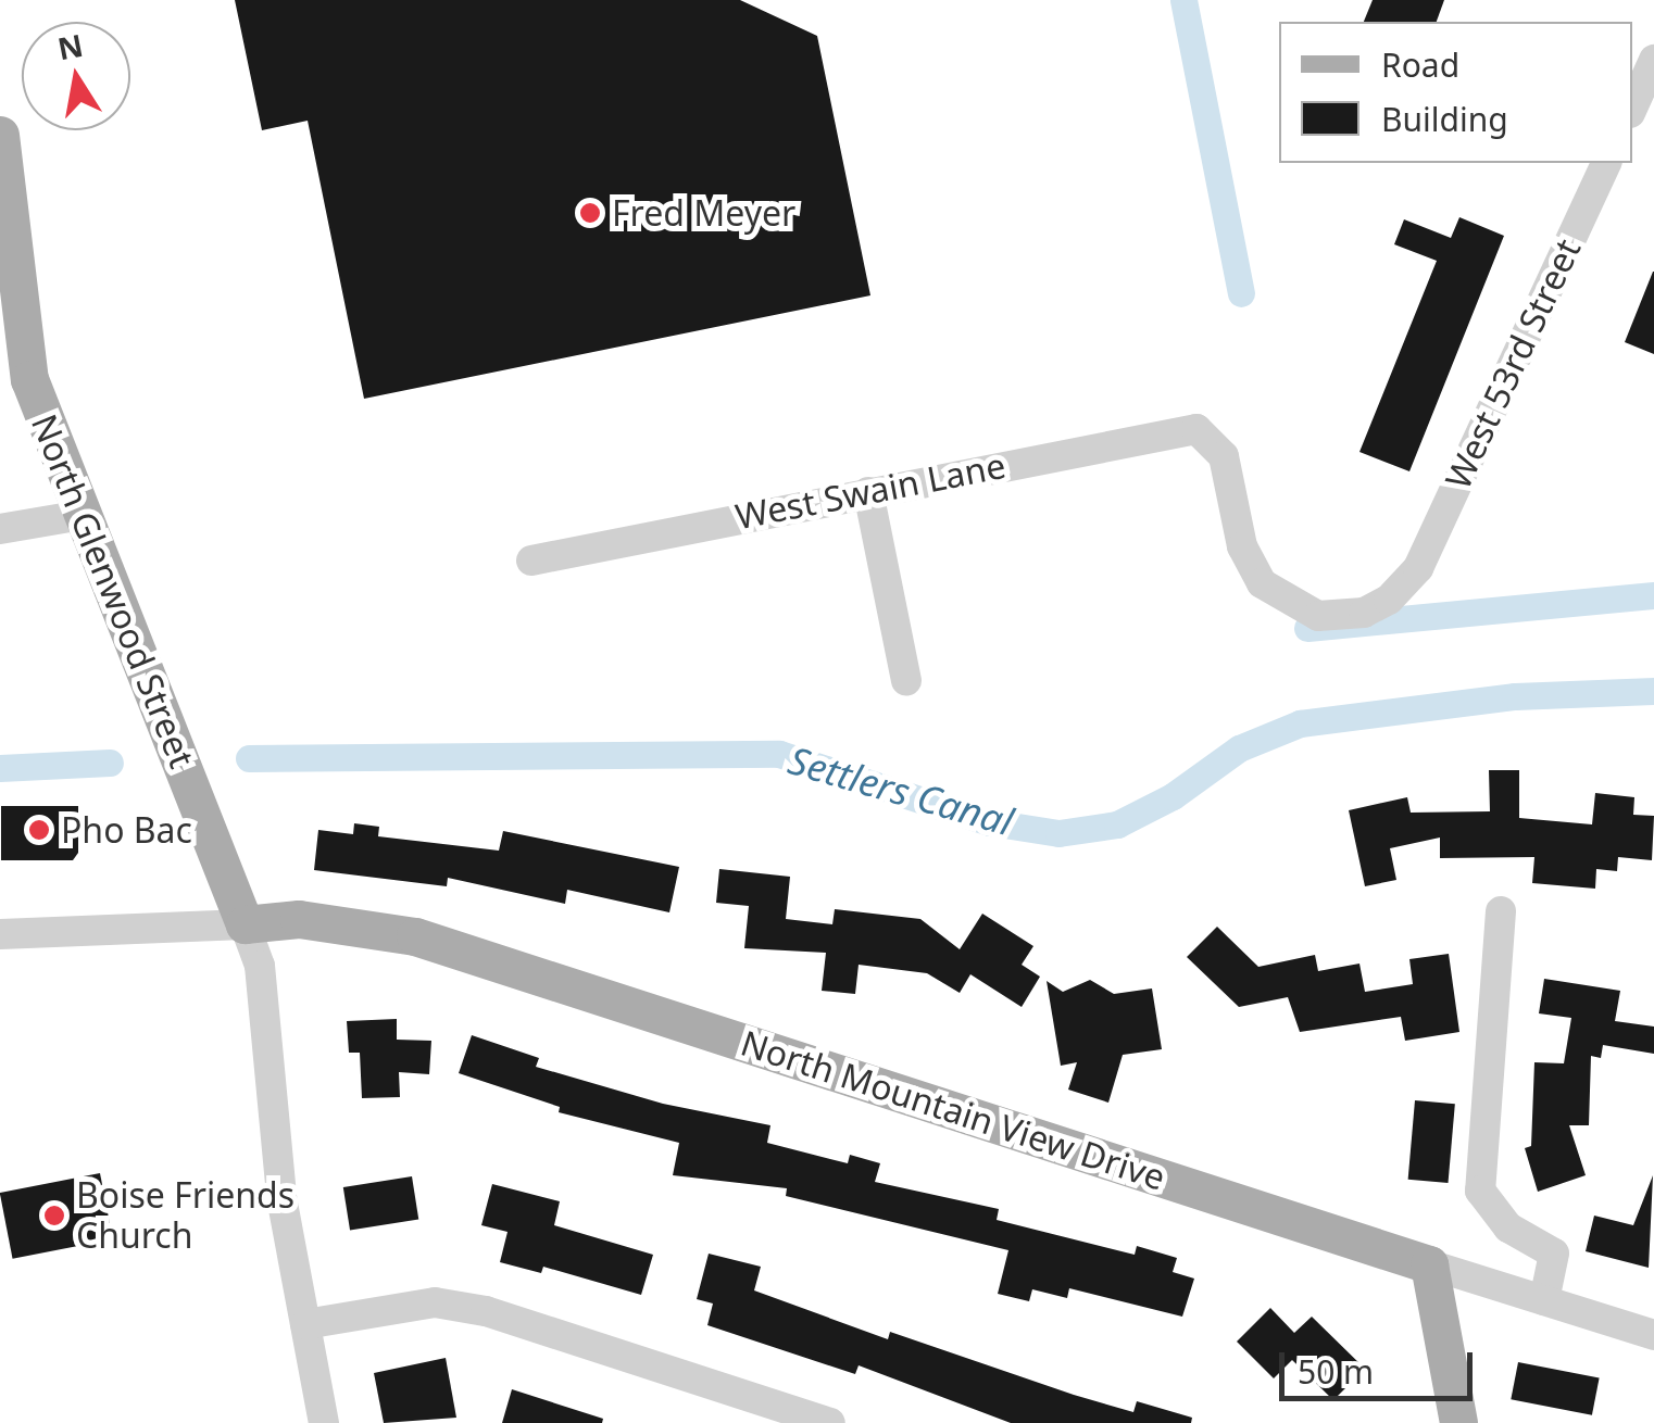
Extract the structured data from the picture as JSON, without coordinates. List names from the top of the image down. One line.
{"streets":{"main road":["North Glenwood Street","North Mountain View Drive"],"street":["West 53rd Street","West Swain Lane"]},"crossings":[["West 53rd Street","West Swain Lane"],["North Glenwood Street","North Mountain View Drive"]],"water":["Settlers Canal"],"places":["Fred Meyer","Pho Bac","Boise Friends Church"],"legend":["Road","Building"],"scale_bar":"50 m","north":"top"}
